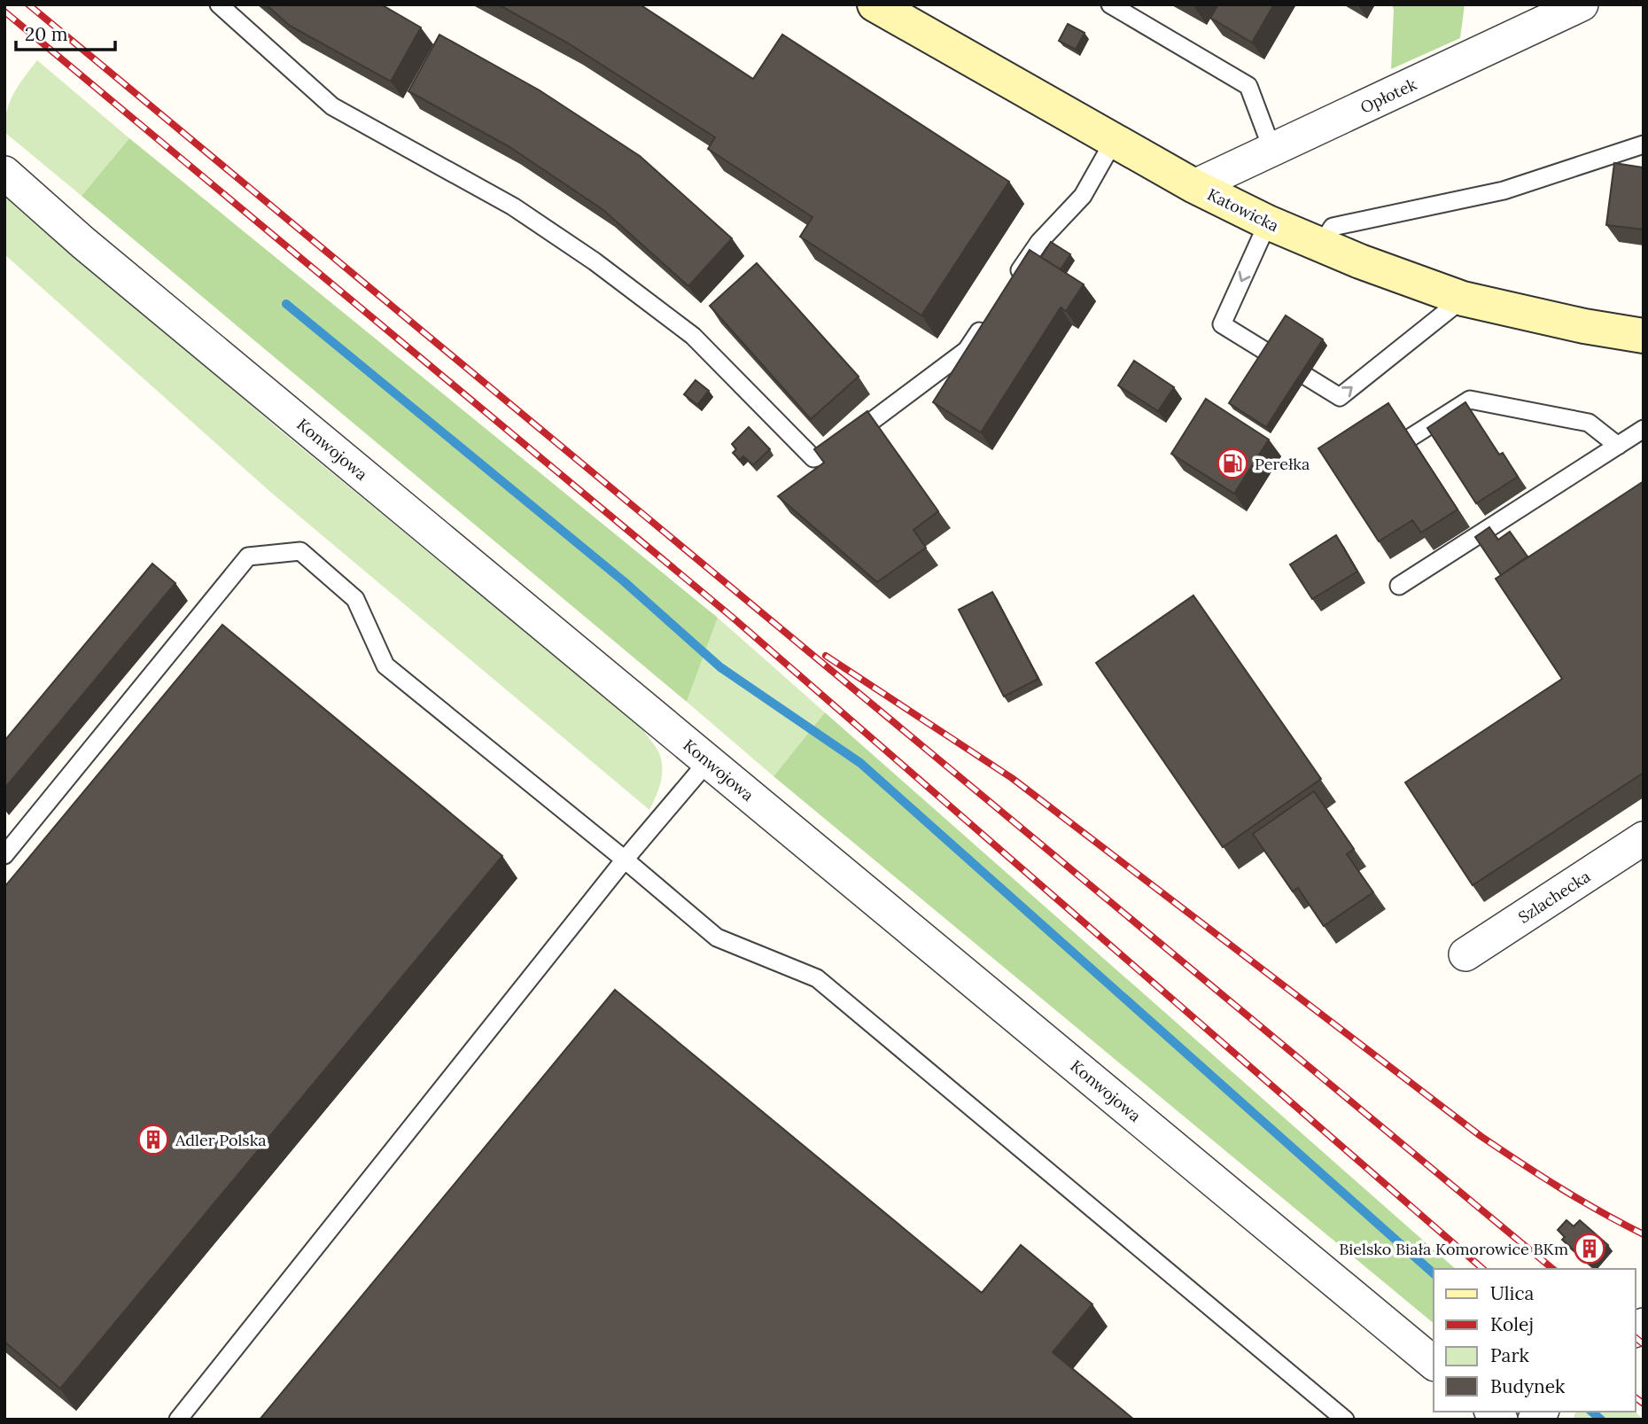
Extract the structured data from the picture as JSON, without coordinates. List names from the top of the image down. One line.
{"streets":{"street":["Opłotek","Katowicka","Konwojowa","Szlachecka"]},"crossings":[["Opłotek","Katowicka"]],"places":{"fuel station":["Perełka"],"building":["Adler Polska","Bielsko Biała Komorowice BKm"]},"legend":["Ulica","Kolej","Park","Budynek"],"scale_bar":"20 m"}
